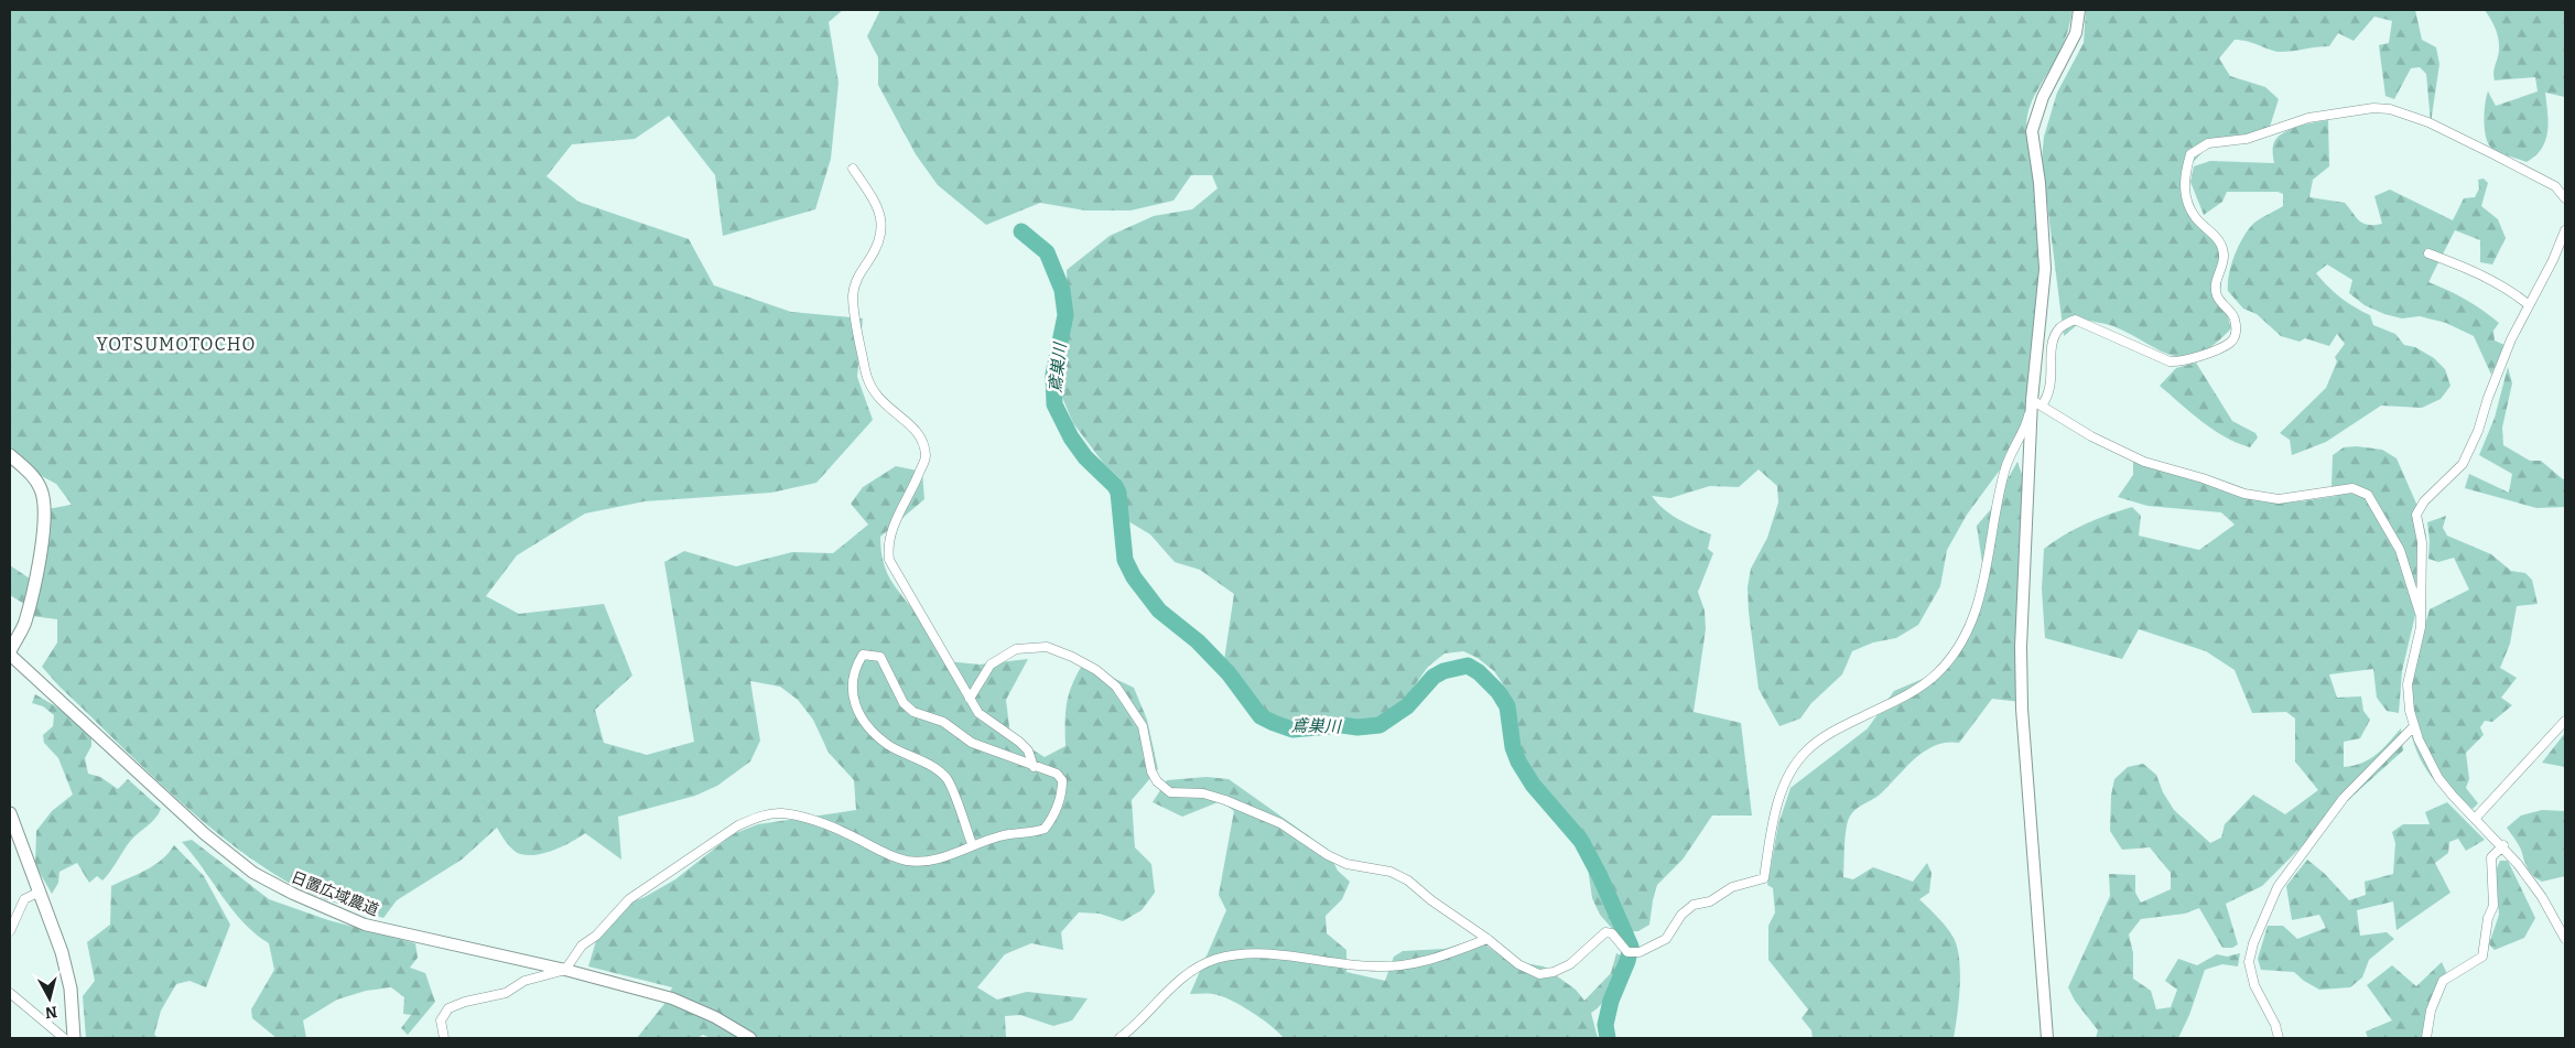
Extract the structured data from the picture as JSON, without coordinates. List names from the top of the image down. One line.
{"streets":{"street":["日置広域農道"]},"districts":["YOTSUMOTOCHO"],"water":["鳶巣川"],"north":"bottom"}
